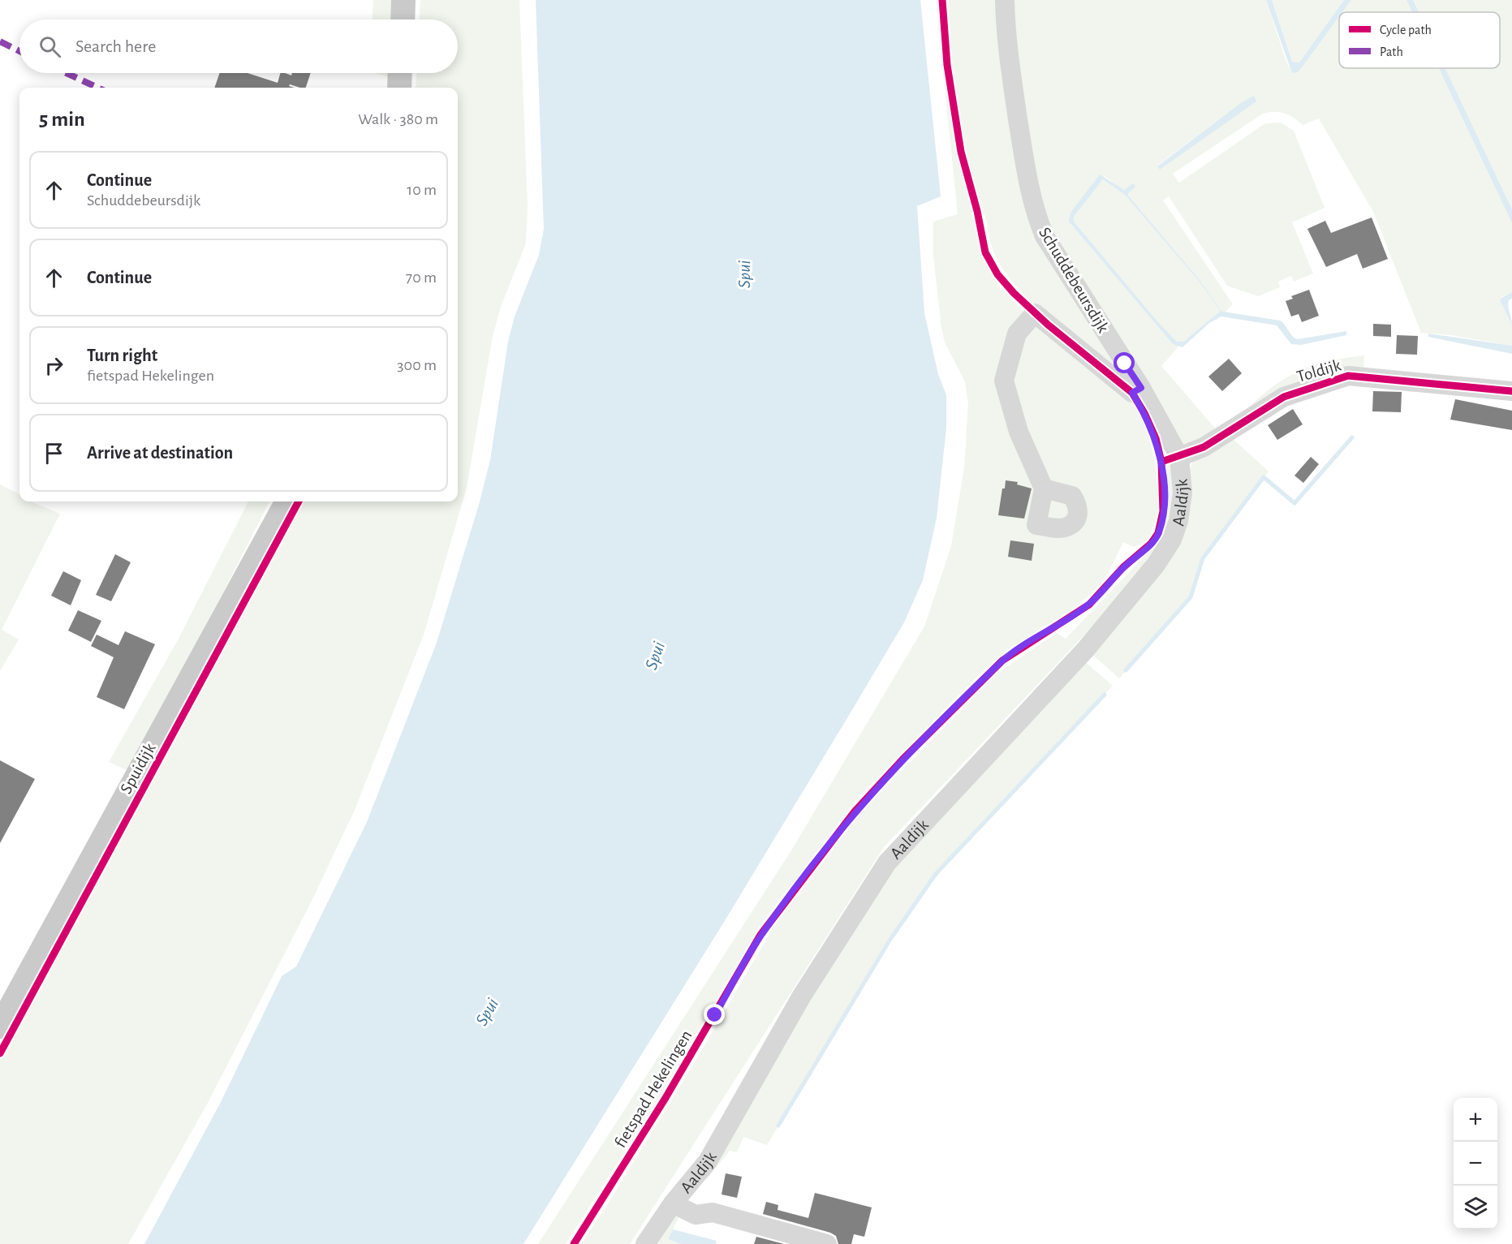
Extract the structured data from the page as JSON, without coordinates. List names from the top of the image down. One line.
{"streets":{"main road":["Spuidijk"],"street":["Schuddebeursdijk","Toldijk","Aaldijk"],"cycle path":["fietspad Hekelingen"]},"crossings":[["Schuddebeursdijk","Toldijk"],["Schuddebeursdijk","Aaldijk"],["Toldijk","Aaldijk"]],"water":["Spui"],"legend":["Cycle path","Path"],"page":{"search":"Search here","heading":["5 min","Walk · 380 m"],"list":[["Continue","Schuddebeursdijk","10 m"],["Continue","70 m"],["Turn right","fietspad Hekelingen","300 m"],"Arrive at destination"],"map_buttons":["+","−"]}}
